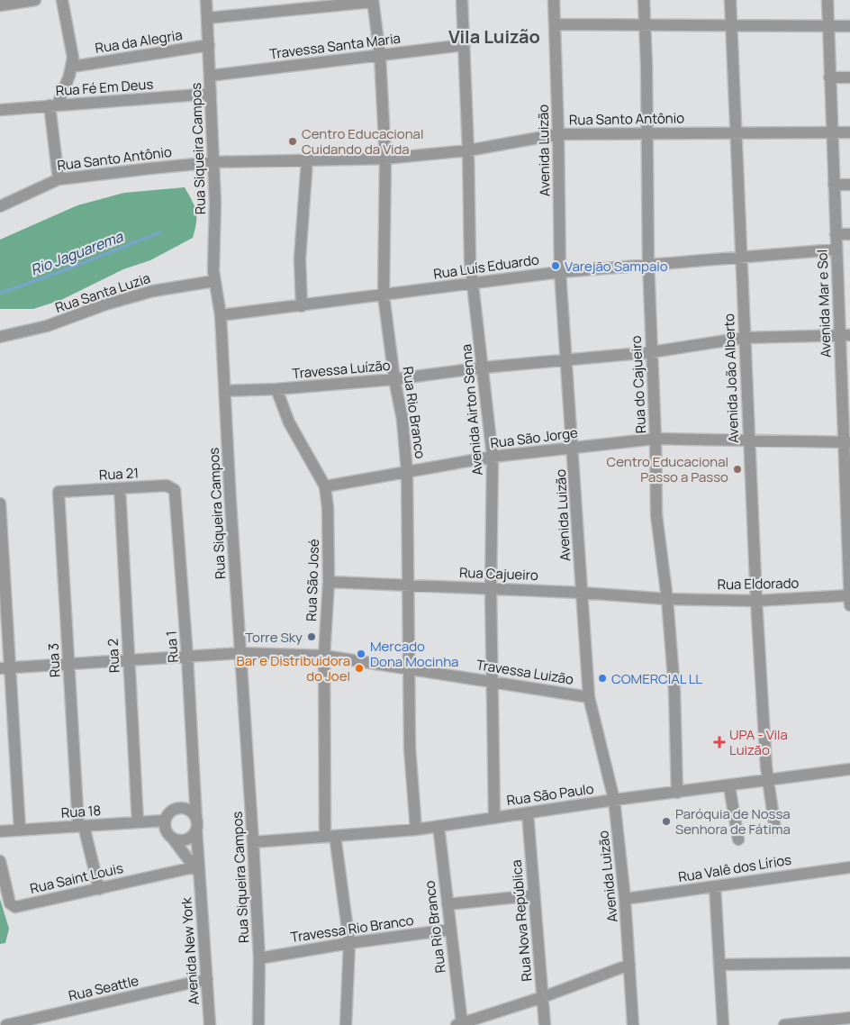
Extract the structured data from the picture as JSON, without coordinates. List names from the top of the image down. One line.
{"streets":{"street":["Rua da Alegria","Travessa Santa Maria","Rua Fé Em Deus","Rua Santo Antônio","Rua Siqueira Campos","Avenida Luizão","Rua Luís Eduardo","Rua Santa Luzia","Avenida Mar e Sol","Travessa Luízão","Avenida João Alberto","Rua do Cajueiro","Avenida Airton Senna","Rua Rio Branco","Rua São Jorge","Rua 21","Rua Cajueiro","Rua São José","Rua Eldorado","Rua 1","Rua 2","Rua 3","Travessa Luizão","Rua São Paulo","Rua 18","Rua Valê dos Lírios","Rua Saint Louis","Rua Nova República","Travessa Rio Branco","Avenida New York","Rua Seattle"]},"crossings":[["Rua da Alegria","Rua Siqueira Campos"],["Travessa Santa Maria","Rua Siqueira Campos"],["Travessa Santa Maria","Avenida Airton Senna"],["Travessa Santa Maria","Rua Rio Branco"],["Rua Fé Em Deus","Rua Siqueira Campos"],["Rua Santo Antônio","Rua Siqueira Campos"],["Rua Santo Antônio","Avenida Luizão"],["Rua Santo Antônio","Avenida Mar e Sol"],["Rua Santo Antônio","Avenida João Alberto"],["Rua Santo Antônio","Rua do Cajueiro"],["Rua Santo Antônio","Avenida Airton Senna"],["Rua Santo Antônio","Rua Rio Branco"],["Rua Siqueira Campos","Rua Luís Eduardo"],["Rua Siqueira Campos","Rua Santa Luzia"],["Rua Siqueira Campos","Travessa Luízão"],["Rua Siqueira Campos","Travessa Luizão"],["Rua Siqueira Campos","Rua São Paulo"],["Rua Siqueira Campos","Travessa Rio Branco"],["Avenida Luizão","Rua Luís Eduardo"],["Avenida Luizão","Travessa Luízão"],["Avenida Luizão","Rua São Jorge"],["Avenida Luizão","Rua Cajueiro"],["Avenida Luizão","Travessa Luizão"],["Avenida Luizão","Rua São Paulo"],["Avenida Luizão","Rua Valê dos Lírios"],["Rua Luís Eduardo","Avenida Mar e Sol"],["Rua Luís Eduardo","Avenida João Alberto"],["Rua Luís Eduardo","Rua do Cajueiro"],["Rua Luís Eduardo","Avenida Airton Senna"],["Rua Luís Eduardo","Rua Rio Branco"],["Avenida Mar e Sol","Travessa Luízão"],["Avenida Mar e Sol","Rua São Jorge"],["Avenida Mar e Sol","Rua Eldorado"],["Travessa Luízão","Avenida João Alberto"],["Travessa Luízão","Rua do Cajueiro"],["Travessa Luízão","Avenida Airton Senna"],["Travessa Luízão","Rua Rio Branco"],["Travessa Luízão","Rua São José"],["Avenida João Alberto","Rua São Jorge"],["Avenida João Alberto","Rua Eldorado"],["Avenida João Alberto","Rua São Paulo"],["Rua do Cajueiro","Rua São Jorge"],["Rua do Cajueiro","Rua Cajueiro"],["Rua do Cajueiro","Rua Eldorado"],["Rua do Cajueiro","Rua São Paulo"],["Avenida Airton Senna","Rua São Jorge"],["Avenida Airton Senna","Rua Cajueiro"],["Avenida Airton Senna","Travessa Luizão"],["Avenida Airton Senna","Rua São Paulo"],["Rua Rio Branco","Rua São Jorge"],["Rua Rio Branco","Rua Cajueiro"],["Rua Rio Branco","Travessa Luizão"],["Rua Rio Branco","Rua São Paulo"],["Rua Rio Branco","Travessa Rio Branco"],["Rua São Jorge","Rua São José"],["Rua 21","Rua 1"],["Rua 21","Rua 2"],["Rua 21","Rua 3"],["Rua Cajueiro","Rua São José"],["Rua Cajueiro","Rua Eldorado"],["Rua São José","Travessa Luizão"],["Rua São José","Rua São Paulo"],["Rua São José","Travessa Rio Branco"],["Rua 1","Travessa Luizão"],["Rua 1","Rua 18"],["Rua 1","Avenida New York"],["Rua 2","Travessa Luizão"],["Rua 2","Rua 18"],["Rua 3","Travessa Luizão"],["Rua 3","Rua 18"],["Rua 3","Rua Saint Louis"],["Rua São Paulo","Rua Nova República"],["Rua 18","Avenida New York"],["Rua Saint Louis","Avenida New York"],["Avenida New York","Rua Seattle"]],"districts":["Vila Luizão"],"water":["Rio Jaguarema"],"places":{"other":["Centro Educacional Cuidando da Vida","Varejão Sampaio","Centro Educacional Passo a Passo","Torre Sky","Mercado Dona Mocinha","Bar e Distribuidora do Joel","COMERCIAL LL","Paróquia de Nossa Senhora de Fátima"],"health":["UPA - Vila Luizão"]}}
